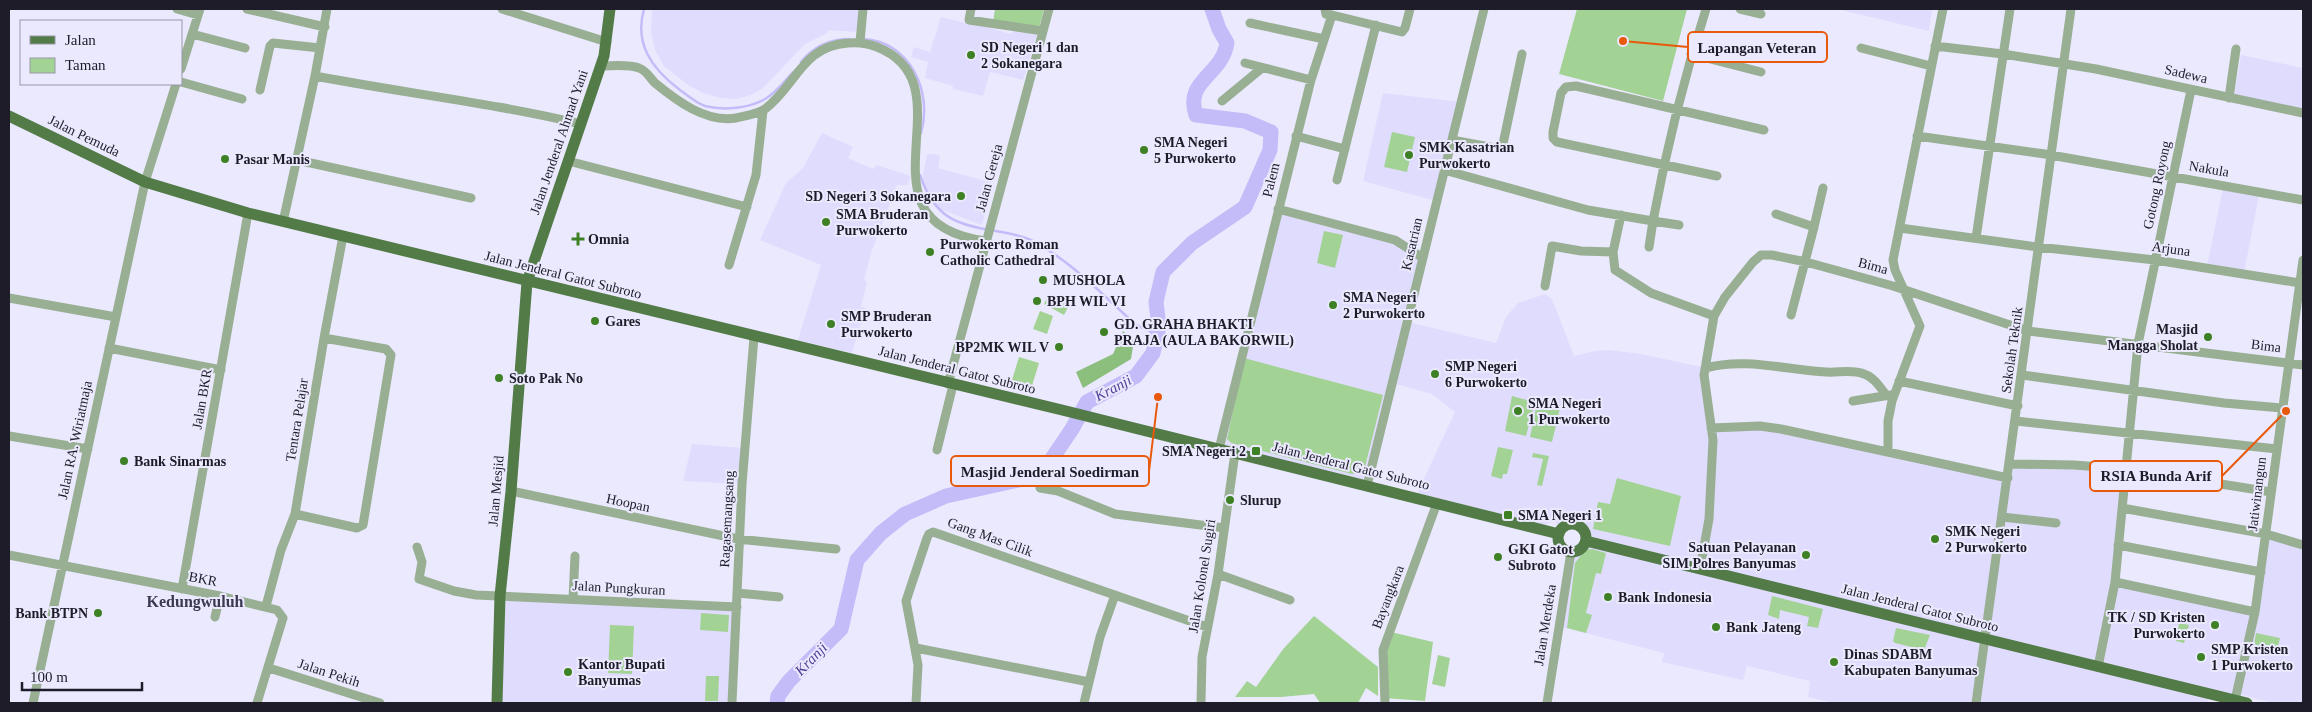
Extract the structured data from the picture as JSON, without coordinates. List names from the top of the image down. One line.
{"streets":{"main road":["Jalan Pemuda","Jalan Jenderal Ahmad Yani","Jalan Jenderal Gatot Subroto","Jalan Mesjid"],"street":["Sadewa","Nakula","Jalan Gereja","Palem","Gotong Royong","Kasatrian","Arjuna","Bima","Sekolah Teknik","Jalan BKR","Tentara Pelajar","Jalan RA. Wiriatmaja","Jatiwinangun","Hoopan","Ragasemangsang","Gang Mas Cilik","Jalan Kolonel Sugiri","BKR","Jalan Pungkuran","Bayangkara","Jalan Merdeka","Jalan Pekih"]},"crossings":[["Sadewa","Gotong Royong"],["Sadewa","Sekolah Teknik"],["Jalan Pemuda","Jalan Jenderal Gatot Subroto"],["Jalan Pemuda","Jalan RA. Wiriatmaja"],["Jalan Jenderal Ahmad Yani","Jalan Jenderal Gatot Subroto"],["Jalan Jenderal Ahmad Yani","Jalan Mesjid"],["Nakula","Gotong Royong"],["Nakula","Sekolah Teknik"],["Jalan Gereja","Jalan Jenderal Gatot Subroto"],["Palem","Jalan Jenderal Gatot Subroto"],["Gotong Royong","Arjuna"],["Gotong Royong","Bima"],["Gotong Royong","Jalan Jenderal Gatot Subroto"],["Kasatrian","Jalan Jenderal Gatot Subroto"],["Arjuna","Sekolah Teknik"],["Arjuna","Jatiwinangun"],["Bima","Jalan Jenderal Gatot Subroto"],["Bima","Sekolah Teknik"],["Bima","Jatiwinangun"],["Jalan Jenderal Gatot Subroto","Sekolah Teknik"],["Jalan Jenderal Gatot Subroto","Jalan BKR"],["Jalan Jenderal Gatot Subroto","Tentara Pelajar"],["Jalan Jenderal Gatot Subroto","Jalan RA. Wiriatmaja"],["Jalan Jenderal Gatot Subroto","Jalan Mesjid"],["Jalan Jenderal Gatot Subroto","Jatiwinangun"],["Jalan Jenderal Gatot Subroto","Ragasemangsang"],["Jalan Jenderal Gatot Subroto","Jalan Kolonel Sugiri"],["Jalan Jenderal Gatot Subroto","Bayangkara"],["Jalan Jenderal Gatot Subroto","Jalan Merdeka"],["Jalan BKR","BKR"],["Tentara Pelajar","BKR"],["Jalan RA. Wiriatmaja","BKR"],["Jalan Mesjid","Hoopan"],["Jalan Mesjid","Jalan Pungkuran"],["Hoopan","Ragasemangsang"],["Ragasemangsang","Jalan Pungkuran"],["Gang Mas Cilik","Jalan Kolonel Sugiri"]],"districts":["Kedungwuluh"],"water":["Kranji"],"places":{"other":["Lapangan Veteran","SD Negeri 1 dan 2 Sokanegara","SMA Negeri 5 Purwokerto","SMK Kasatrian Purwokerto","Pasar Manis","SD Negeri 3 Sokanegara","SMA Bruderan Purwokerto","Purwokerto Roman Catholic Cathedral","MUSHOLA","BPH WIL VI","SMA Negeri 2 Purwokerto","Gares","SMP Bruderan Purwokerto","GD. GRAHA BHAKTI PRAJA (AULA BAKORWIL)","Masjid Mangga Sholat","BP2MK WIL V","SMP Negeri 6 Purwokerto","Soto Pak No","Masjid Jenderal Soedirman","SMA Negeri 1 Purwokerto","RSIA Bunda Arif","Bank Sinarmas","Slurup","SMK Negeri 2 Purwokerto","Satuan Pelayanan SIM Polres Banyumas","GKI Gatot Subroto","Bank Indonesia","Bank BTPN","TK / SD Kristen Purwokerto","Bank Jateng","SMP Kristen 1 Purwokerto","Dinas SDABM Kabupaten Banyumas","Kantor Bupati Banyumas"],"health":["Omnia"],"transit":["SMA Negeri 2","SMA Negeri 1"]},"legend":["Jalan","Taman"],"scale_bar":"100 m"}
